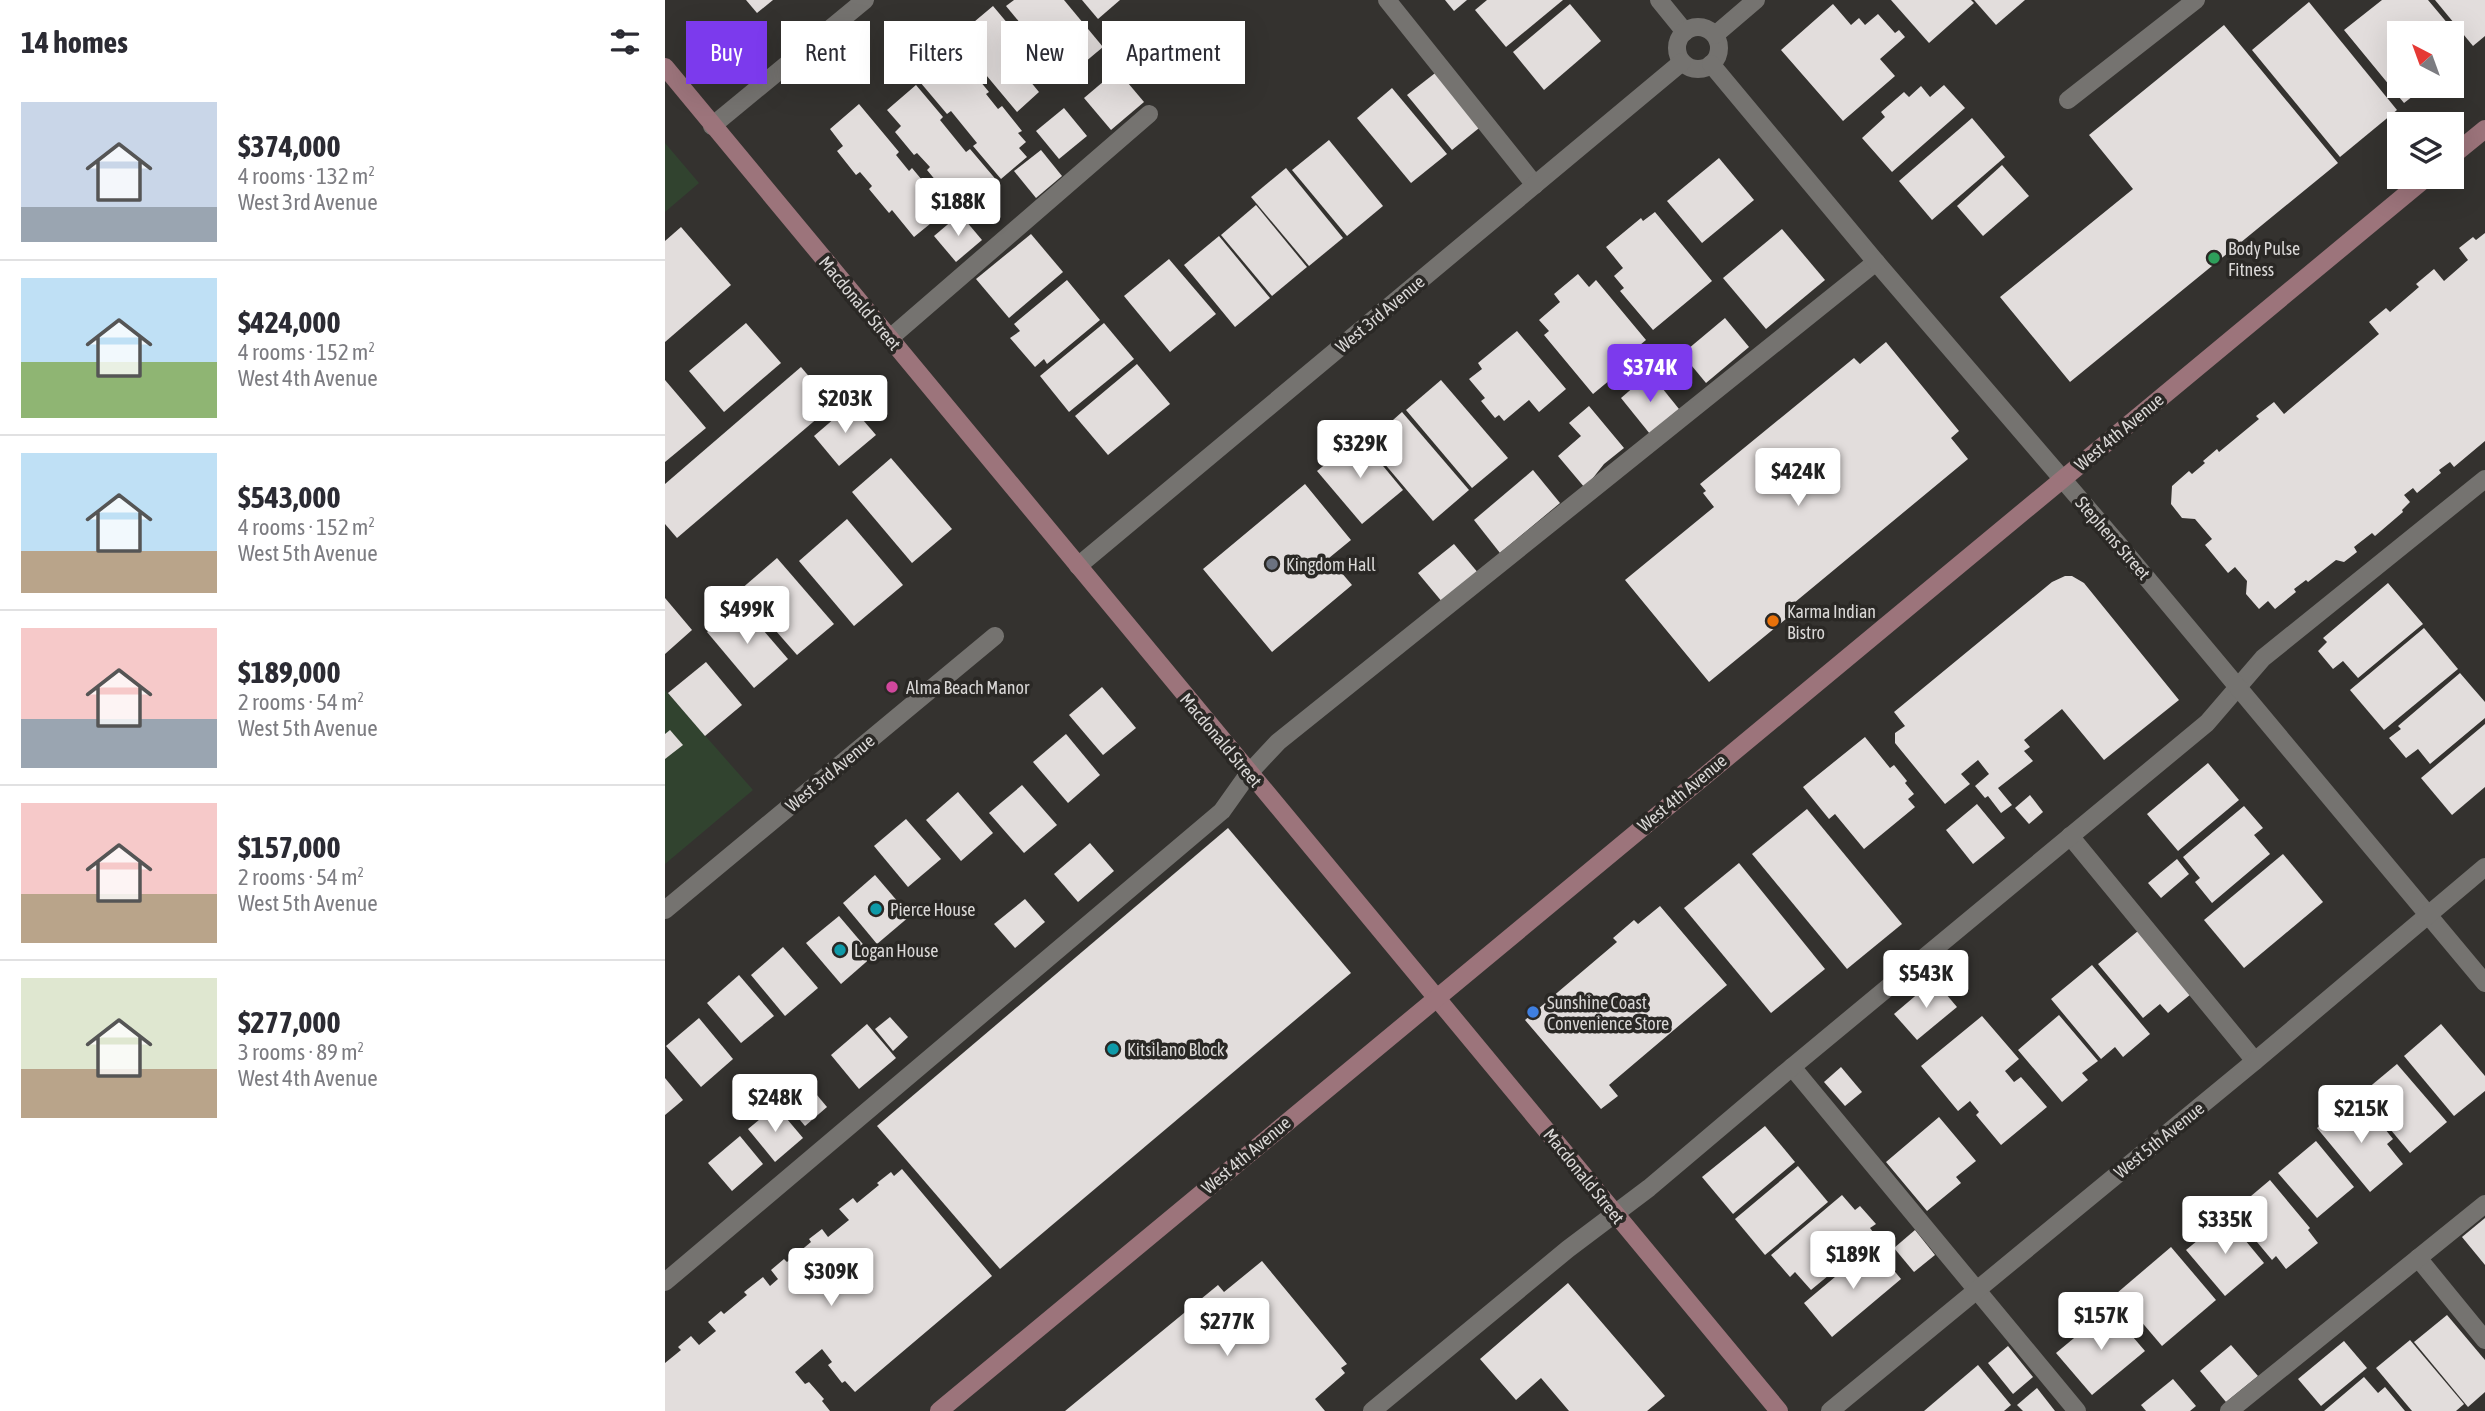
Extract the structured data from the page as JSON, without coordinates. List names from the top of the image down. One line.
{"streets":{"main road":["Macdonald Street","West 4th Avenue"],"street":["West 3rd Avenue","Stephens Street","West 5th Avenue"]},"crossings":[["Macdonald Street","West 3rd Avenue"],["Macdonald Street","West 4th Avenue"],["West 3rd Avenue","Stephens Street"],["West 4th Avenue","Stephens Street"],["Stephens Street","West 5th Avenue"]],"places":["Body Pulse Fitness","Kingdom Hall","Karma Indian Bistro","Alma Beach Manor","Pierce House","Logan House","Sunshine Coast Convenience Store","Kitsilano Block"],"north":"top left","page":{"heading":"14 homes","chip":["Buy","Rent","Filters","New","Apartment"],"list":[{"name":"$374,000","note":"4 rooms · 132 m² · West 3rd Avenue"},{"name":"$424,000","note":"4 rooms · 152 m² · West 4th Avenue"},{"name":"$543,000","note":"4 rooms · 152 m² · West 5th Avenue"},{"name":"$189,000","note":"2 rooms · 54 m² · West 5th Avenue"},{"name":"$157,000","note":"2 rooms · 54 m² · West 5th Avenue"},{"name":"$277,000","note":"3 rooms · 89 m² · West 4th Avenue"}],"price":["$188K","$374K","$203K","$329K","$424K","$499K","$543K","$248K","$215K","$335K","$189K","$309K","$157K","$277K"]}}
